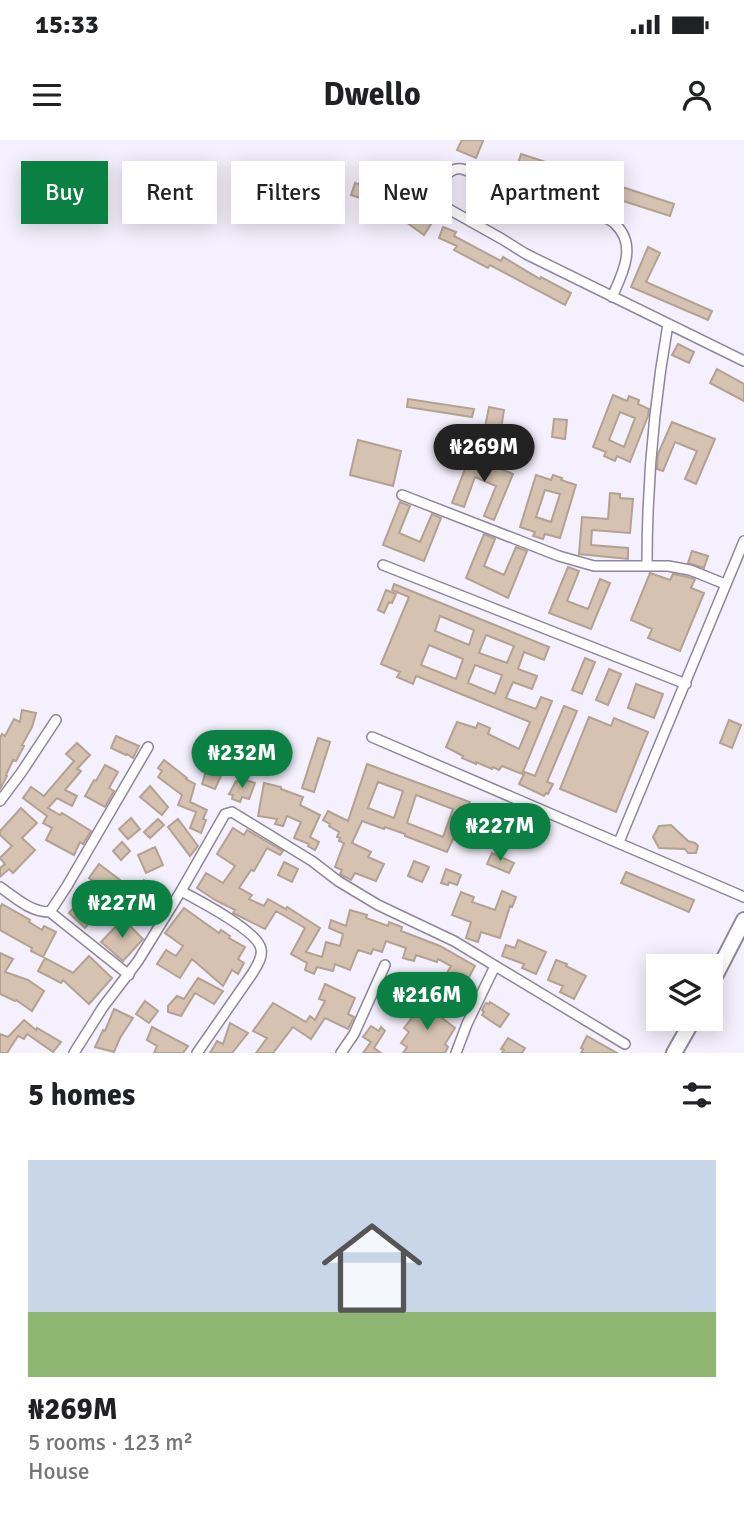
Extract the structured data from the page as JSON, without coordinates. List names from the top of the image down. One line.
{"page":{"status":"15:33","header":"Dwello","chip":["Buy","Rent","Filters","New","Apartment"],"price":["₦269M","₦232M","₦227M","₦227M","₦216M"],"heading":"5 homes","list":[{"name":"₦269M","note":"5 rooms · 123 m² · House"}]}}
